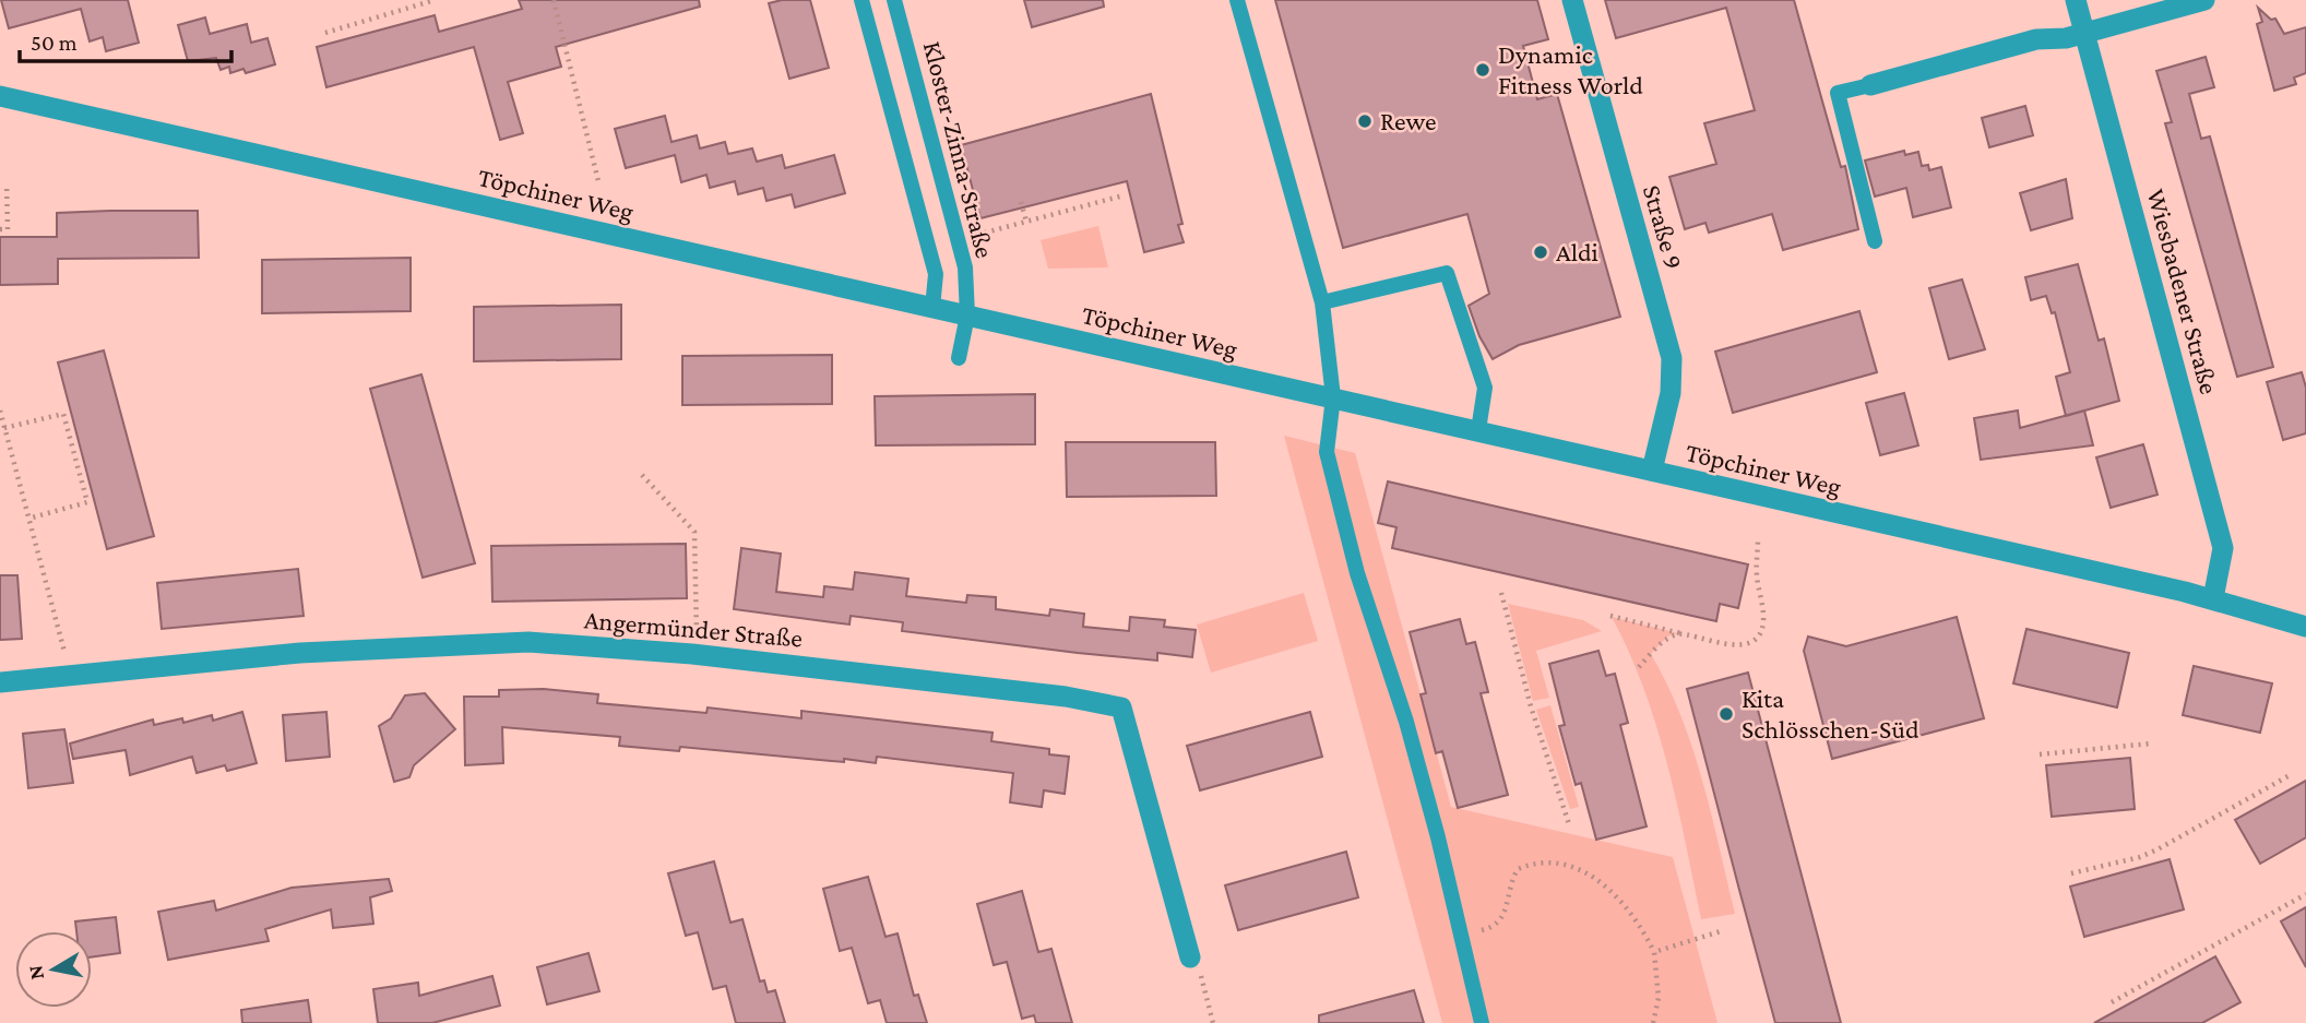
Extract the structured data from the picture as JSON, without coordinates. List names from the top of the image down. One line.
{"streets":{"street":["Töpchiner Weg","Straße 9","Wiesbadener Straße","Angermünder Straße"],"lane":["Kloster-Zinna-Straße"]},"crossings":[["Kloster-Zinna-Straße","Töpchiner Weg"],["Töpchiner Weg","Straße 9"],["Töpchiner Weg","Wiesbadener Straße"]],"places":["Dynamic Fitness World","Rewe","Aldi","Kita Schlösschen-Süd"],"scale_bar":"50 m","north":"left"}
